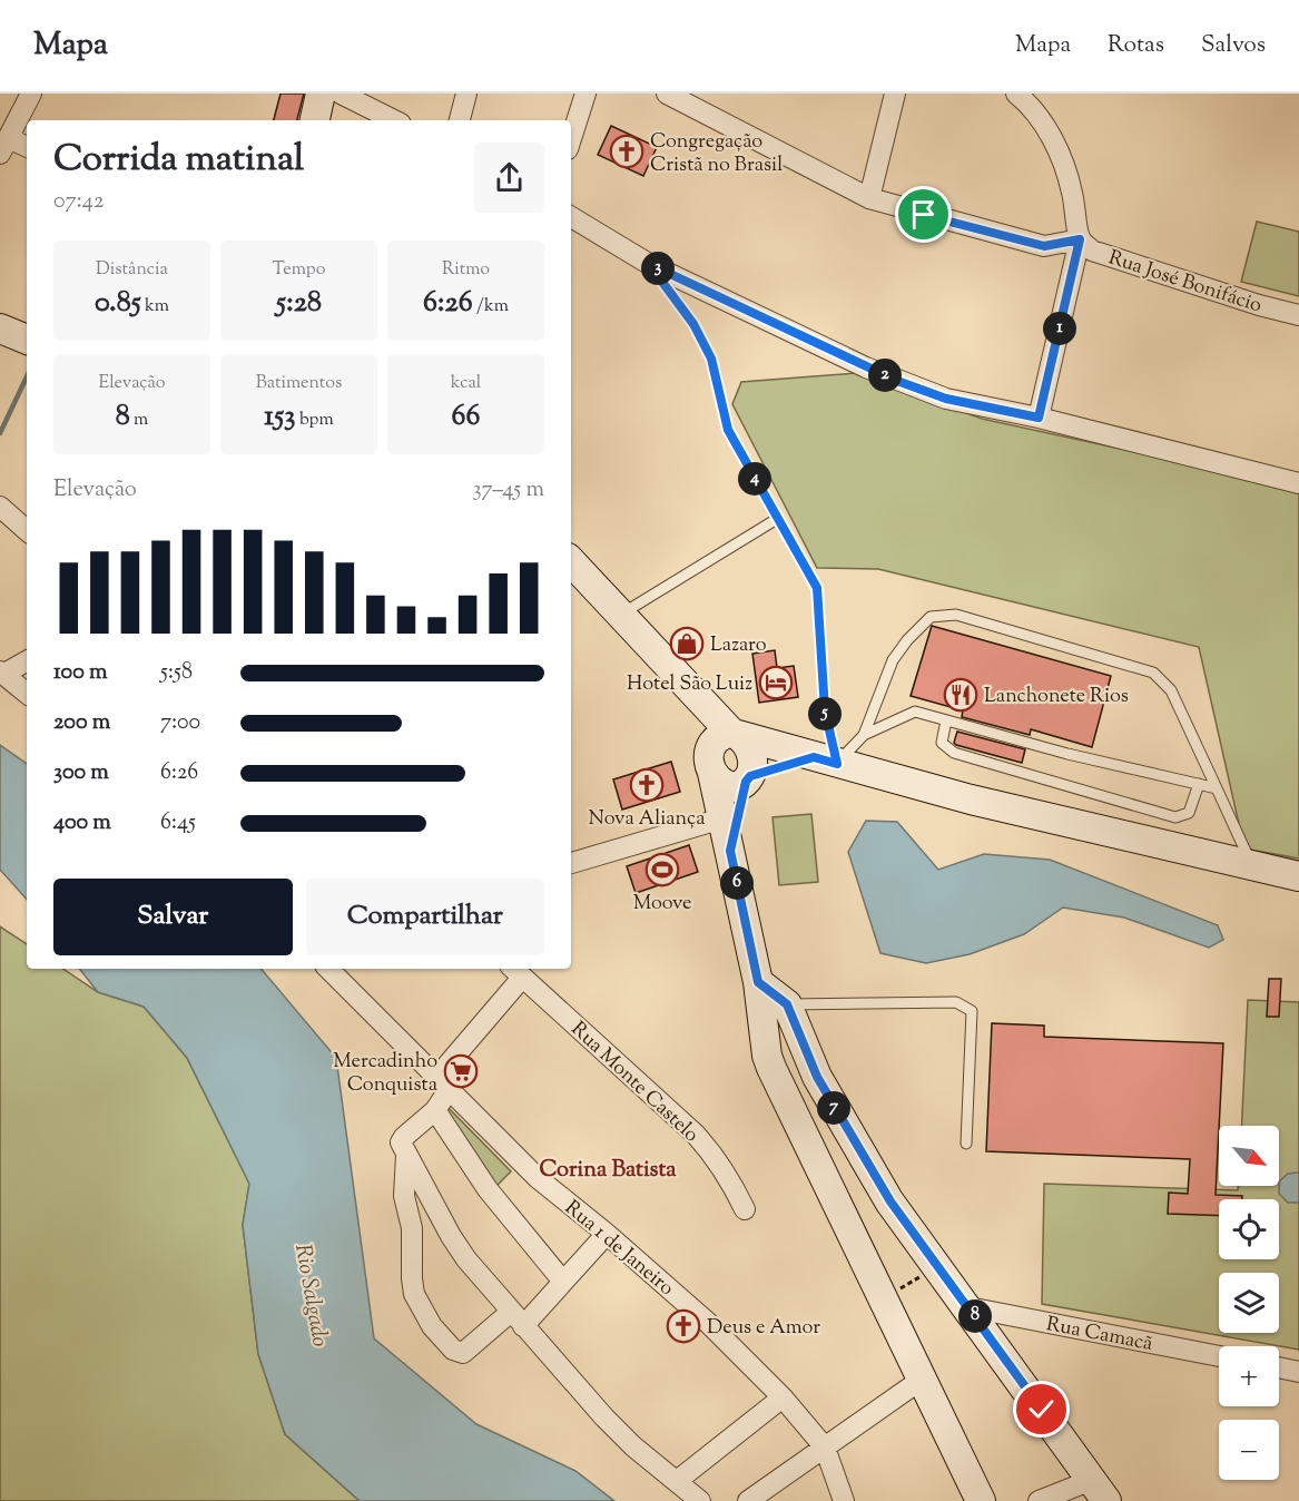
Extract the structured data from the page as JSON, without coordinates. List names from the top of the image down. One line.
{"streets":{"street":["Rua José Bonifácio","Rua Monte Castelo","Rua 1 de Janeiro","Rua Camacã"]},"districts":["Corina Batista"],"water":["Rio Salgado"],"places":{"church":["Congregação Cristã no Brasil","Nova Aliança","Deus e Amor"],"shop":["Lazaro"],"hotel":["Hotel São Luiz"],"restaurant":["Lanchonete Rios"],"sports":["Moove"],"supermarket":["Mercadinho Conquista"]},"north":"bottom right","page":{"header":"Mapa","nav":["Mapa","Rotas","Salvos"],"heading":["Corrida matinal","07:42"],"stats":[["Distância","0.85 km"],["Tempo","5:28"],["Ritmo","6:26 /km"],["Elevação","8 m"],["Batimentos","153 bpm"],["kcal","66"]],"pins":["3","1","2","4","5","6","7","8"],"chart":["Elevação","37–45 m"],"list":[{"name":"100 m","note":"5:58"},{"name":"200 m","note":"7:00"},{"name":"300 m","note":"6:26"},{"name":"400 m","note":"6:45"}],"buttons":["Salvar","Compartilhar"],"map_buttons":["+","−"]}}
